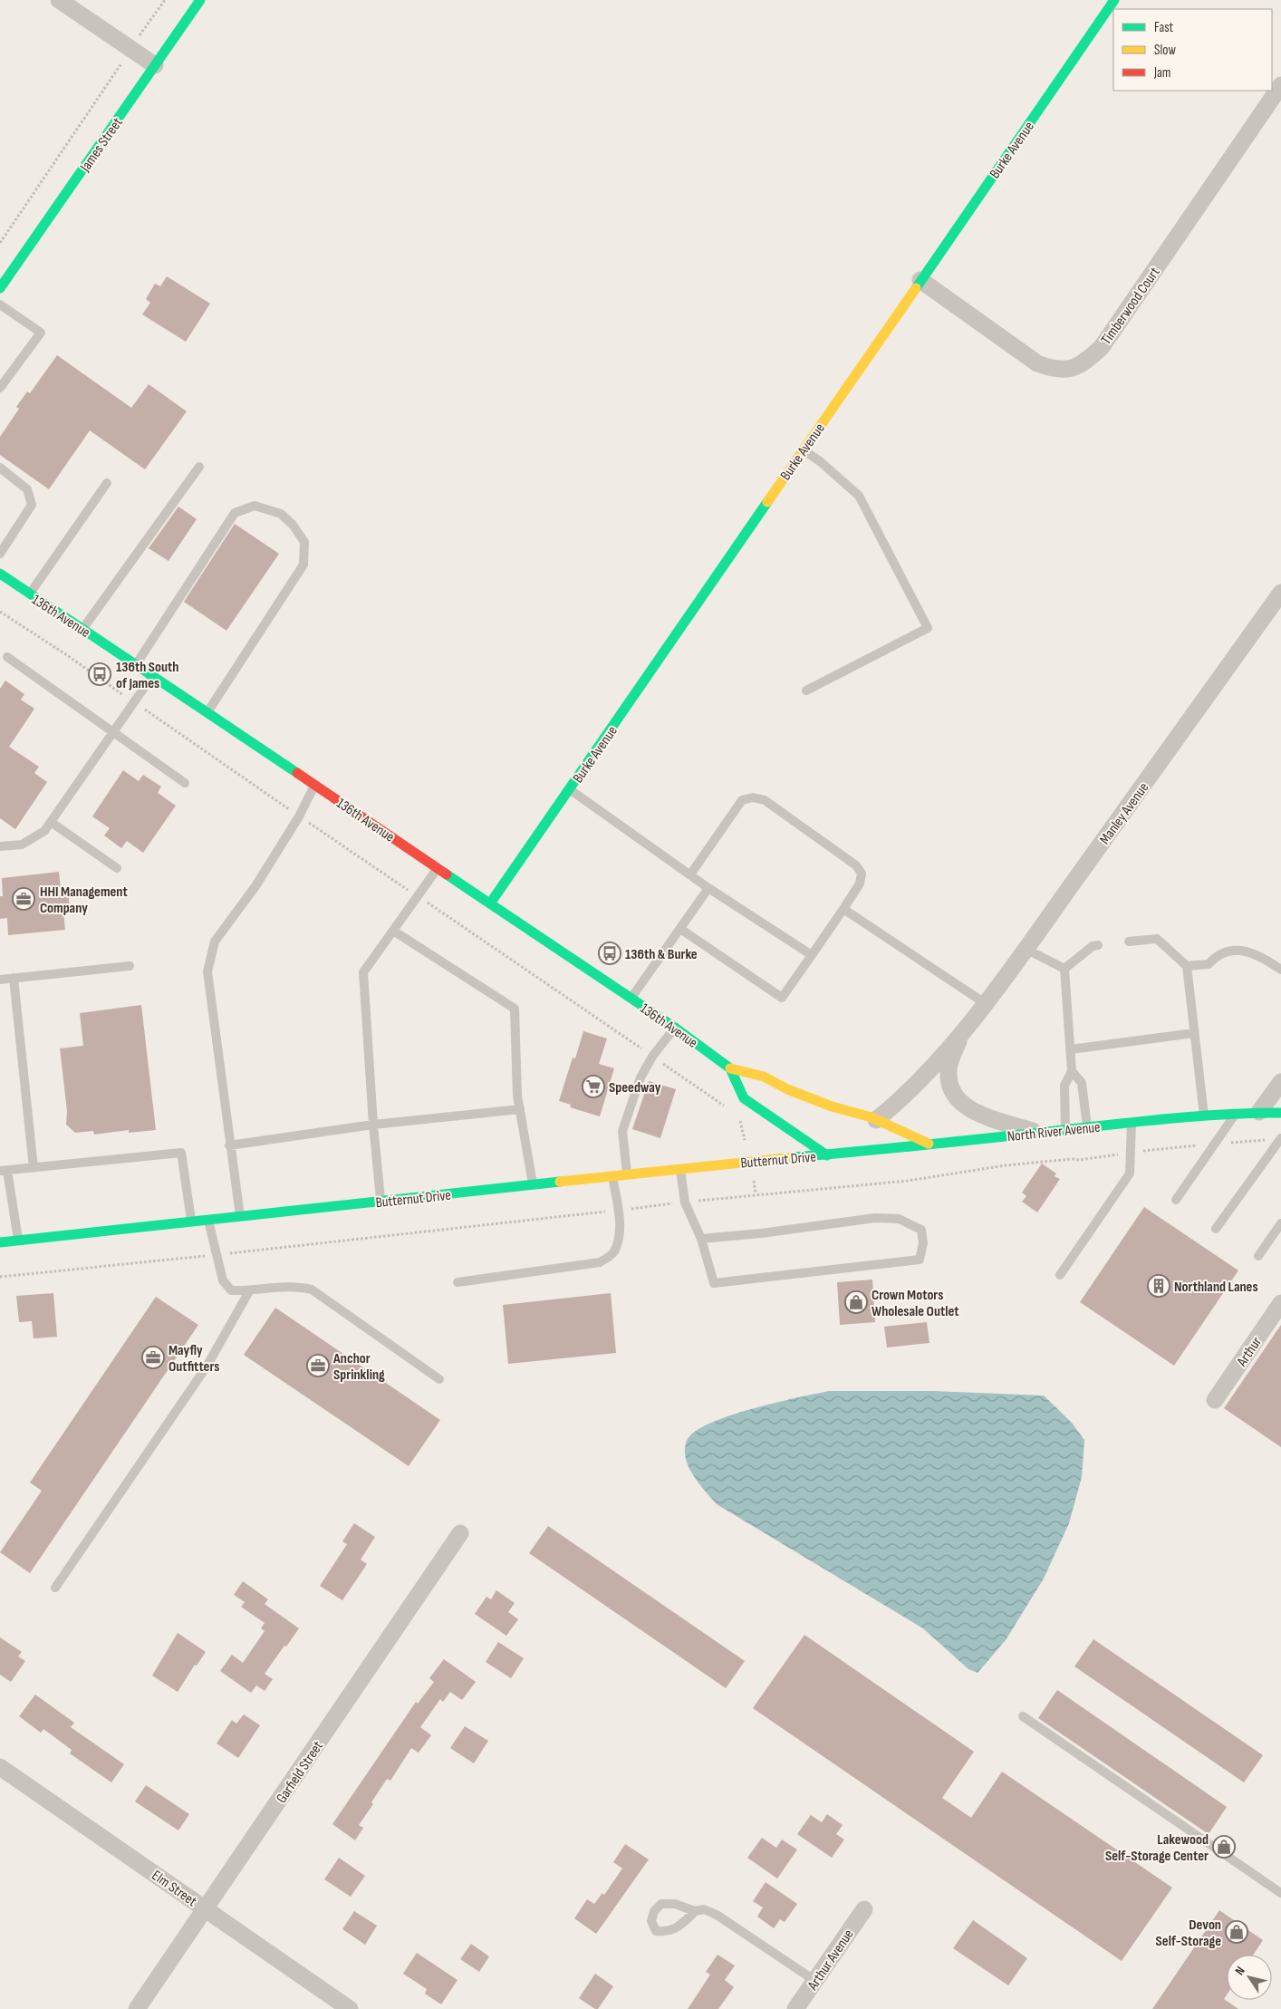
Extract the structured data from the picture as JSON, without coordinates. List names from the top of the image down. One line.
{"streets":{"street":["James Street","Burke Avenue","Timberwood Court","136th Avenue","Manley Avenue","North River Avenue","Butternut Drive","Arthur","Garfield Street","Elm Street","Arthur Avenue"]},"crossings":[["Burke Avenue","Timberwood Court"],["Burke Avenue","136th Avenue"],["136th Avenue","Manley Avenue"],["136th Avenue","North River Avenue"],["136th Avenue","Butternut Drive"],["Manley Avenue","North River Avenue"],["North River Avenue","Butternut Drive"],["Garfield Street","Elm Street"]],"places":{"bus stop":["136th South of James","136th & Burke"],"office":["HHI Management Company","Mayfly Outfitters","Anchor Sprinkling"],"supermarket":["Speedway"],"building":["Northland Lanes"],"shop":["Crown Motors Wholesale Outlet","Lakewood Self-Storage Center","Devon Self-Storage"]},"legend":["Fast","Slow","Jam"],"north":"top left"}
